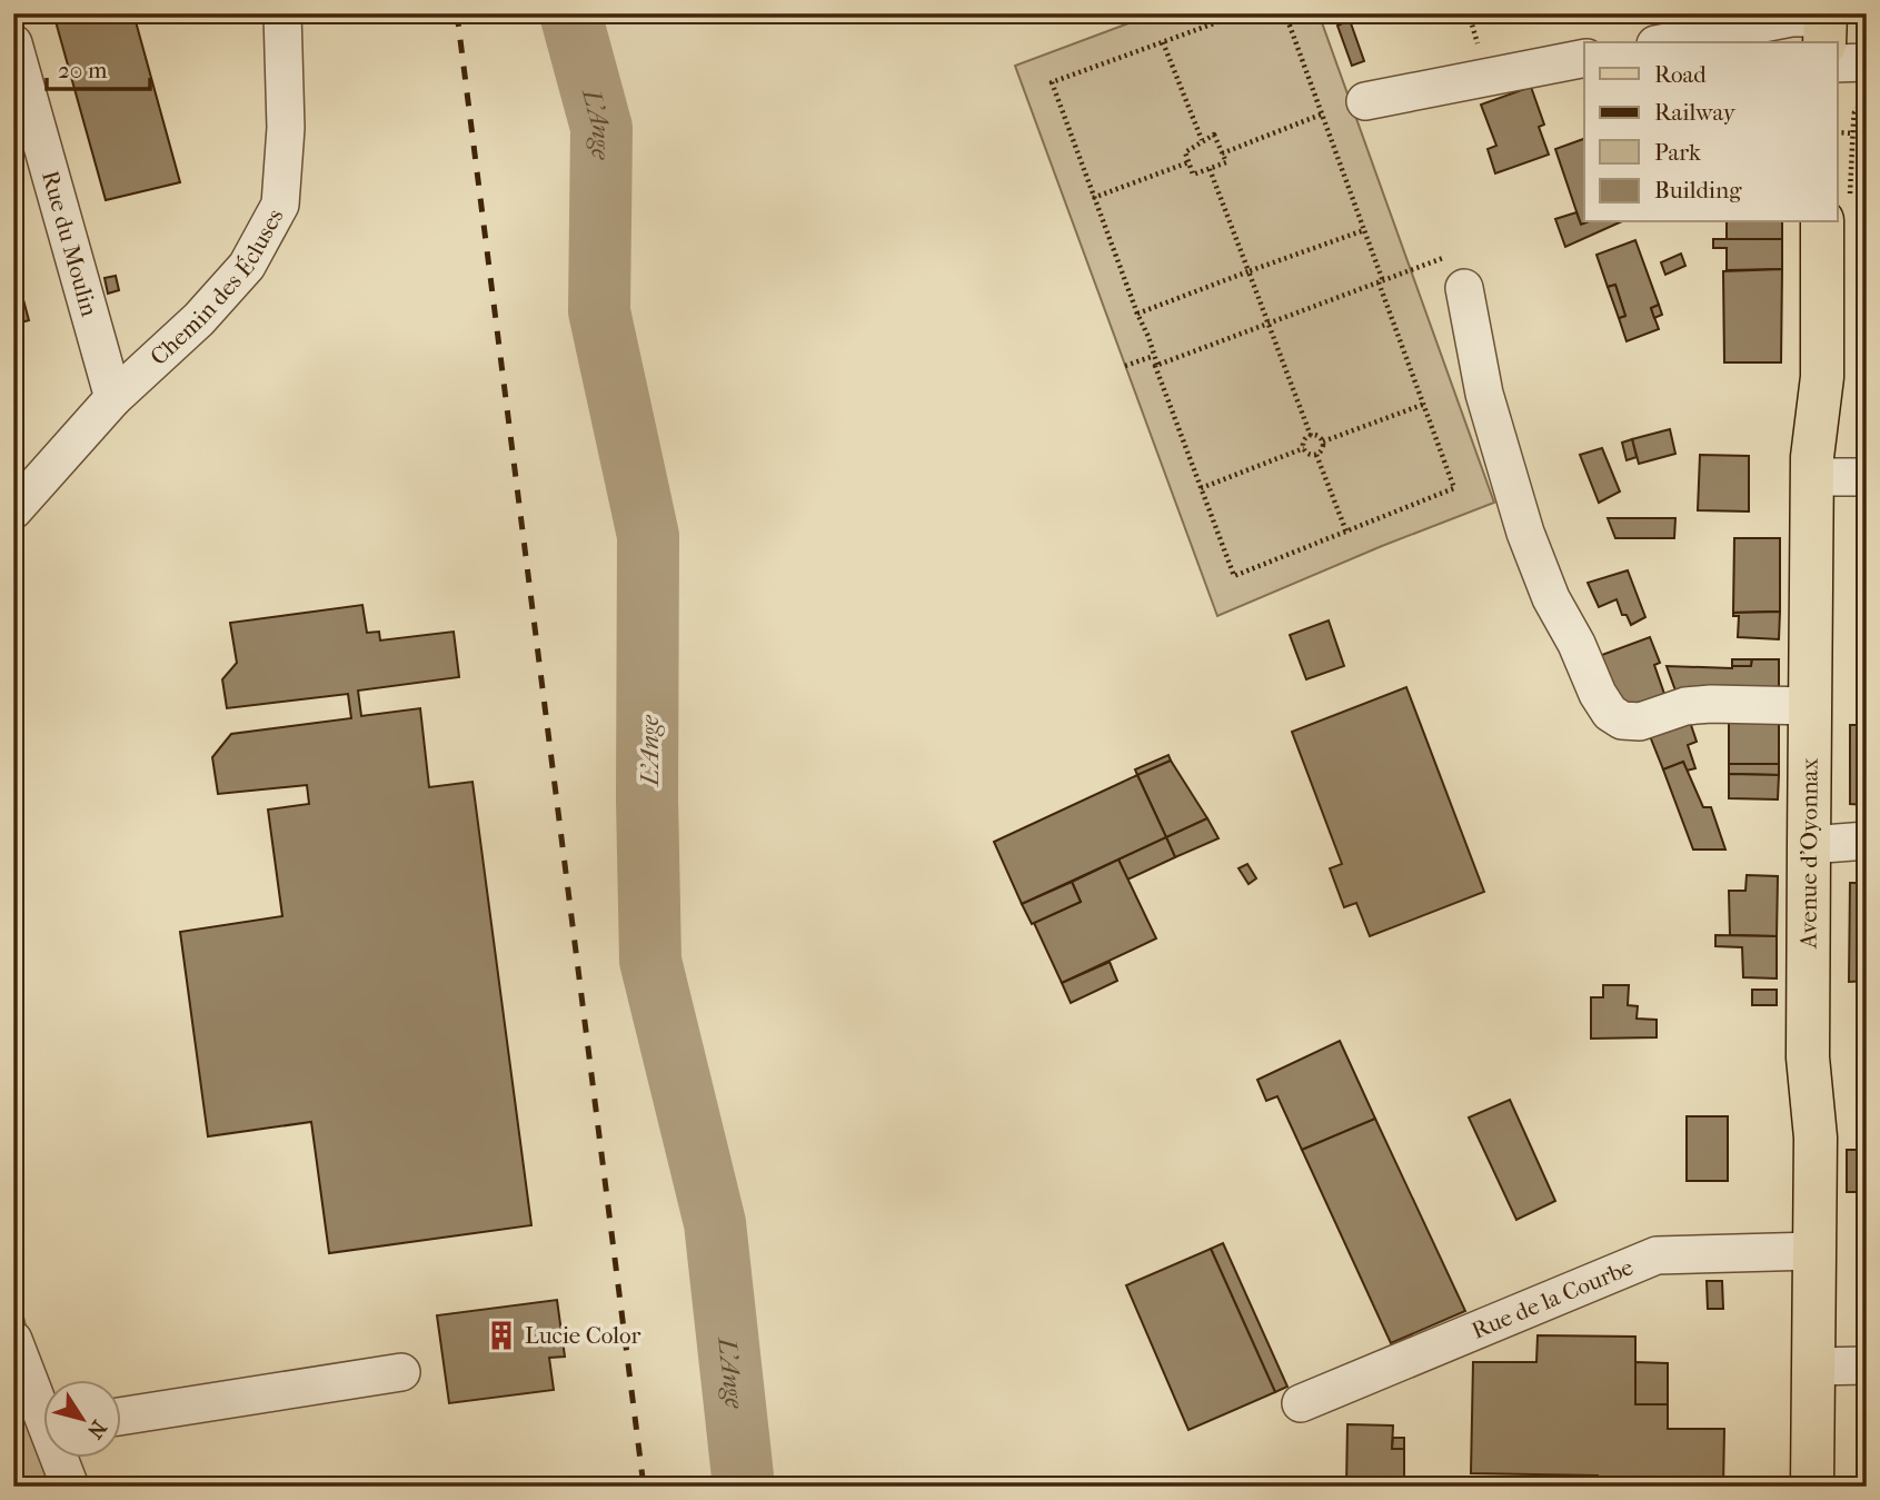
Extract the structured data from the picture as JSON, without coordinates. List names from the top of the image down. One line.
{"streets":{"main road":["Avenue d'Oyonnax"],"street":["Rue du Moulin","Chemin des Écluses","Rue de la Courbe"]},"crossings":[["Rue du Moulin","Chemin des Écluses"],["Avenue d'Oyonnax","Rue de la Courbe"]],"water":["L'Ange"],"places":{"building":["Lucie Color"]},"legend":["Road","Railway","Park","Building"],"scale_bar":"20 m","north":"bottom right"}
